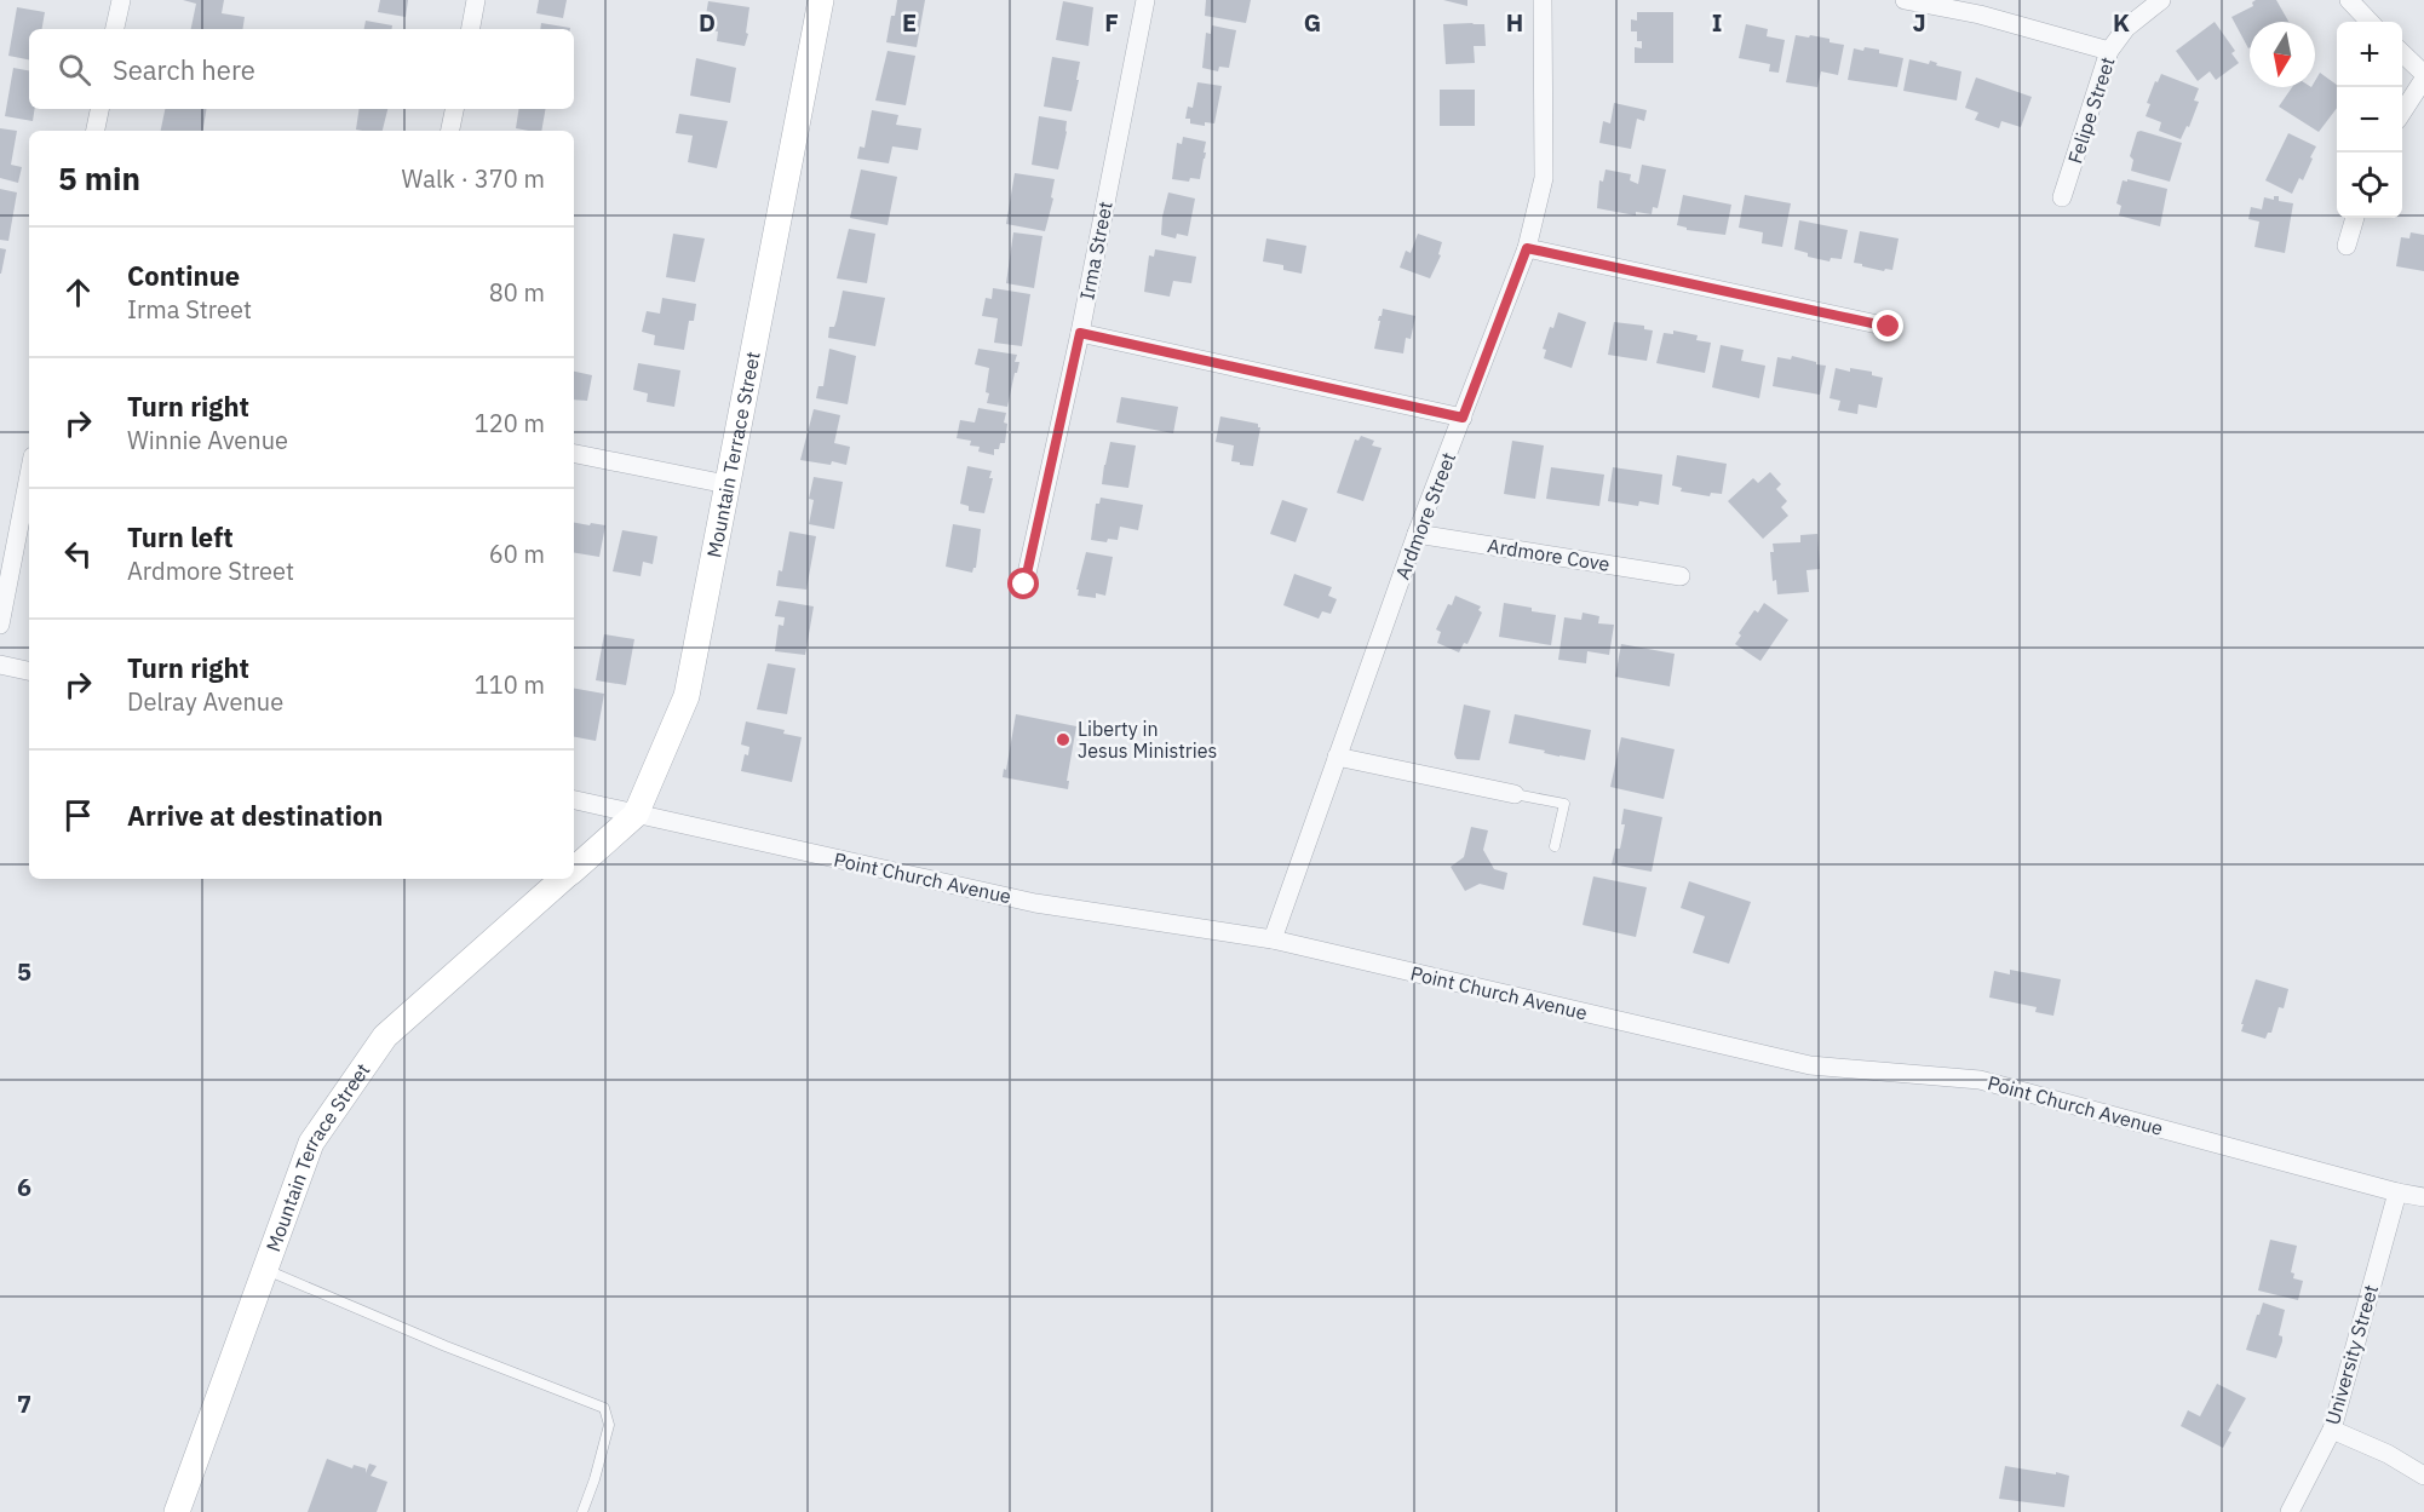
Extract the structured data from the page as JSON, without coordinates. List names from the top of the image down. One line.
{"streets":{"street":["Felipe Street","Irma Street","Mountain Terrace Street","Ardmore Street","Ardmore Cove","Point Church Avenue","University Street"]},"crossings":[["Mountain Terrace Street","Point Church Avenue"],["Ardmore Street","Ardmore Cove"],["Ardmore Street","Point Church Avenue"],["Point Church Avenue","University Street"]],"places":["Liberty in Jesus Ministries"],"north":"bottom","page":{"map_buttons":["+","−"],"search":"Search here","heading":["5 min","Walk · 370 m"],"list":[["Continue","Irma Street","80 m"],["Turn right","Winnie Avenue","120 m"],["Turn left","Ardmore Street","60 m"],["Turn right","Delray Avenue","110 m"],"Arrive at destination"]},"grid":{"columns":["D","E","F","G","H","I","J","K"],"rows":["5","6","7"]}}
